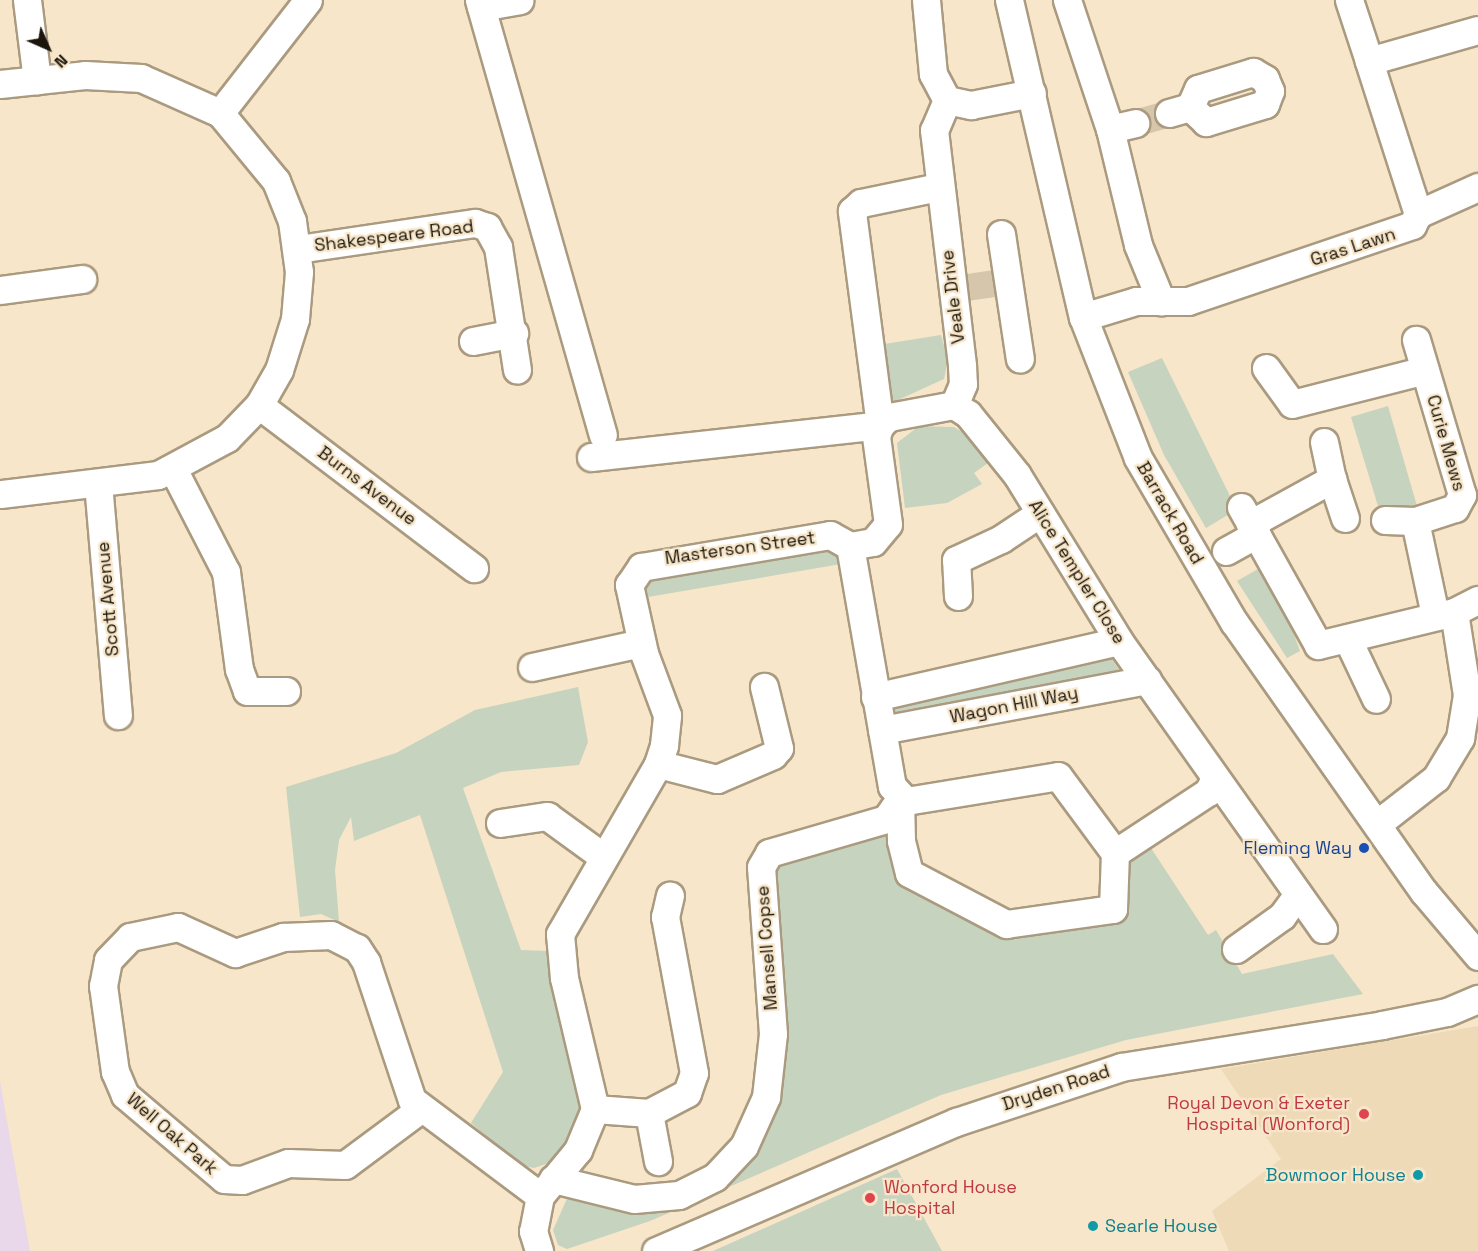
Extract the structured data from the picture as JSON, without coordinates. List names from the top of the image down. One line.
{"streets":{"street":["Shakespeare Road","Gras Lawn","Veale Drive","Curie Mews","Burns Avenue","Barrack Road","Masterson Street","Alice Templer Close","Scott Avenue","Wagon Hill Way","Mansell Copse","Dryden Road","Well Oak Park"]},"crossings":[["Shakespeare Road","Burns Avenue"],["Shakespeare Road","Scott Avenue"],["Gras Lawn","Barrack Road"],["Veale Drive","Alice Templer Close"],["Alice Templer Close","Wagon Hill Way"]],"places":["Fleming Way","Royal Devon & Exeter Hospital (Wonford)","Bowmoor House","Wonford House Hospital","Searle House"],"north":"bottom right"}
